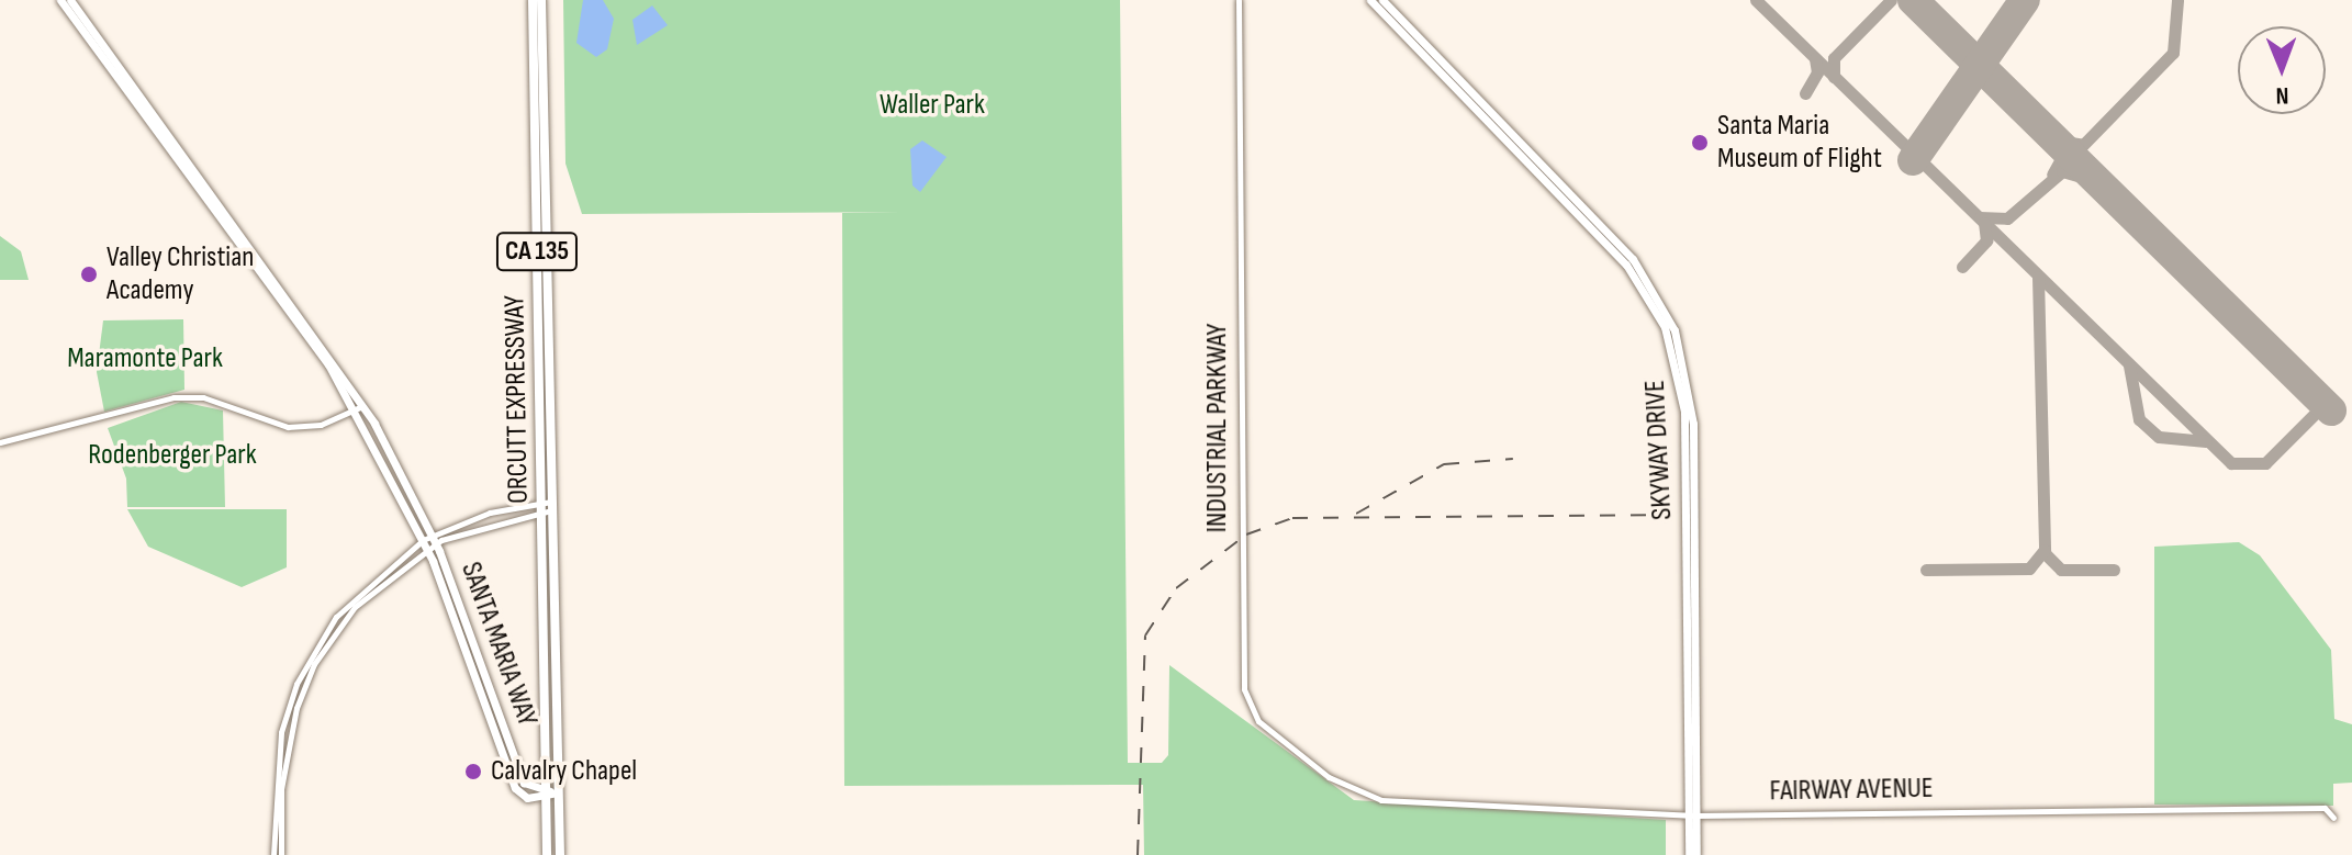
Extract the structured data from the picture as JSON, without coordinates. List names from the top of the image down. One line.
{"streets":{"highway":["CA 135","ORCUTT EXPRESSWAY"],"main road":["SKYWAY DRIVE","SANTA MARIA WAY"],"street":["INDUSTRIAL PARKWAY","FAIRWAY AVENUE"]},"crossings":[["CA 135","ORCUTT EXPRESSWAY"],["CA 135","SANTA MARIA WAY"],["ORCUTT EXPRESSWAY","SANTA MARIA WAY"],["INDUSTRIAL PARKWAY","FAIRWAY AVENUE"],["SKYWAY DRIVE","FAIRWAY AVENUE"]],"parks":["Waller Park","Maramonte Park","Rodenberger Park"],"places":["Santa Maria Museum of Flight","Valley Christian Academy","Calvalry Chapel"],"north":"bottom"}
